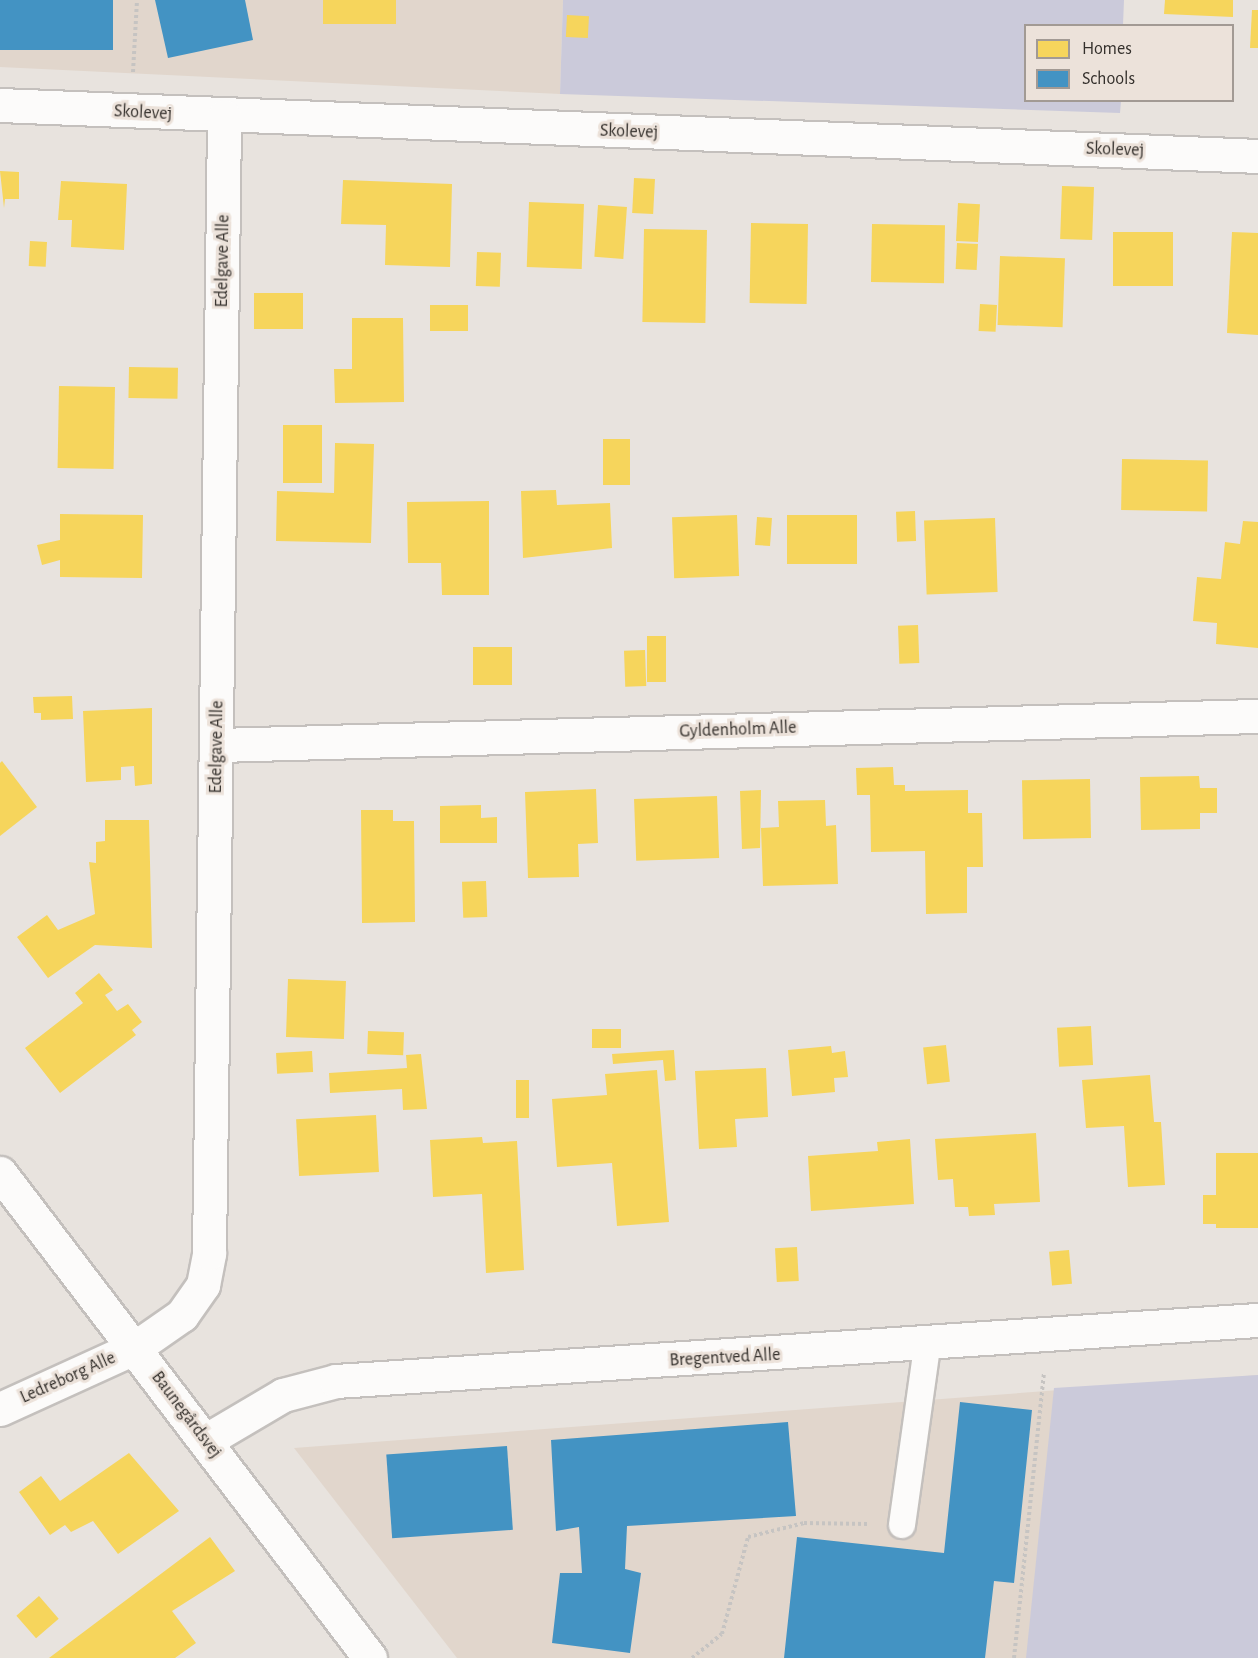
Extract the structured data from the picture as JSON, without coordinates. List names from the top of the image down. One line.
{"streets":{"street":["Skolevej","Edelgave Alle","Gyldenholm Alle","Bregentved Alle","Ledreborg Alle","Baunegårdsvej"]},"crossings":[["Skolevej","Edelgave Alle"],["Edelgave Alle","Gyldenholm Alle"],["Edelgave Alle","Ledreborg Alle"],["Edelgave Alle","Baunegårdsvej"],["Bregentved Alle","Baunegårdsvej"],["Ledreborg Alle","Baunegårdsvej"]],"legend":["Homes","Schools"]}
